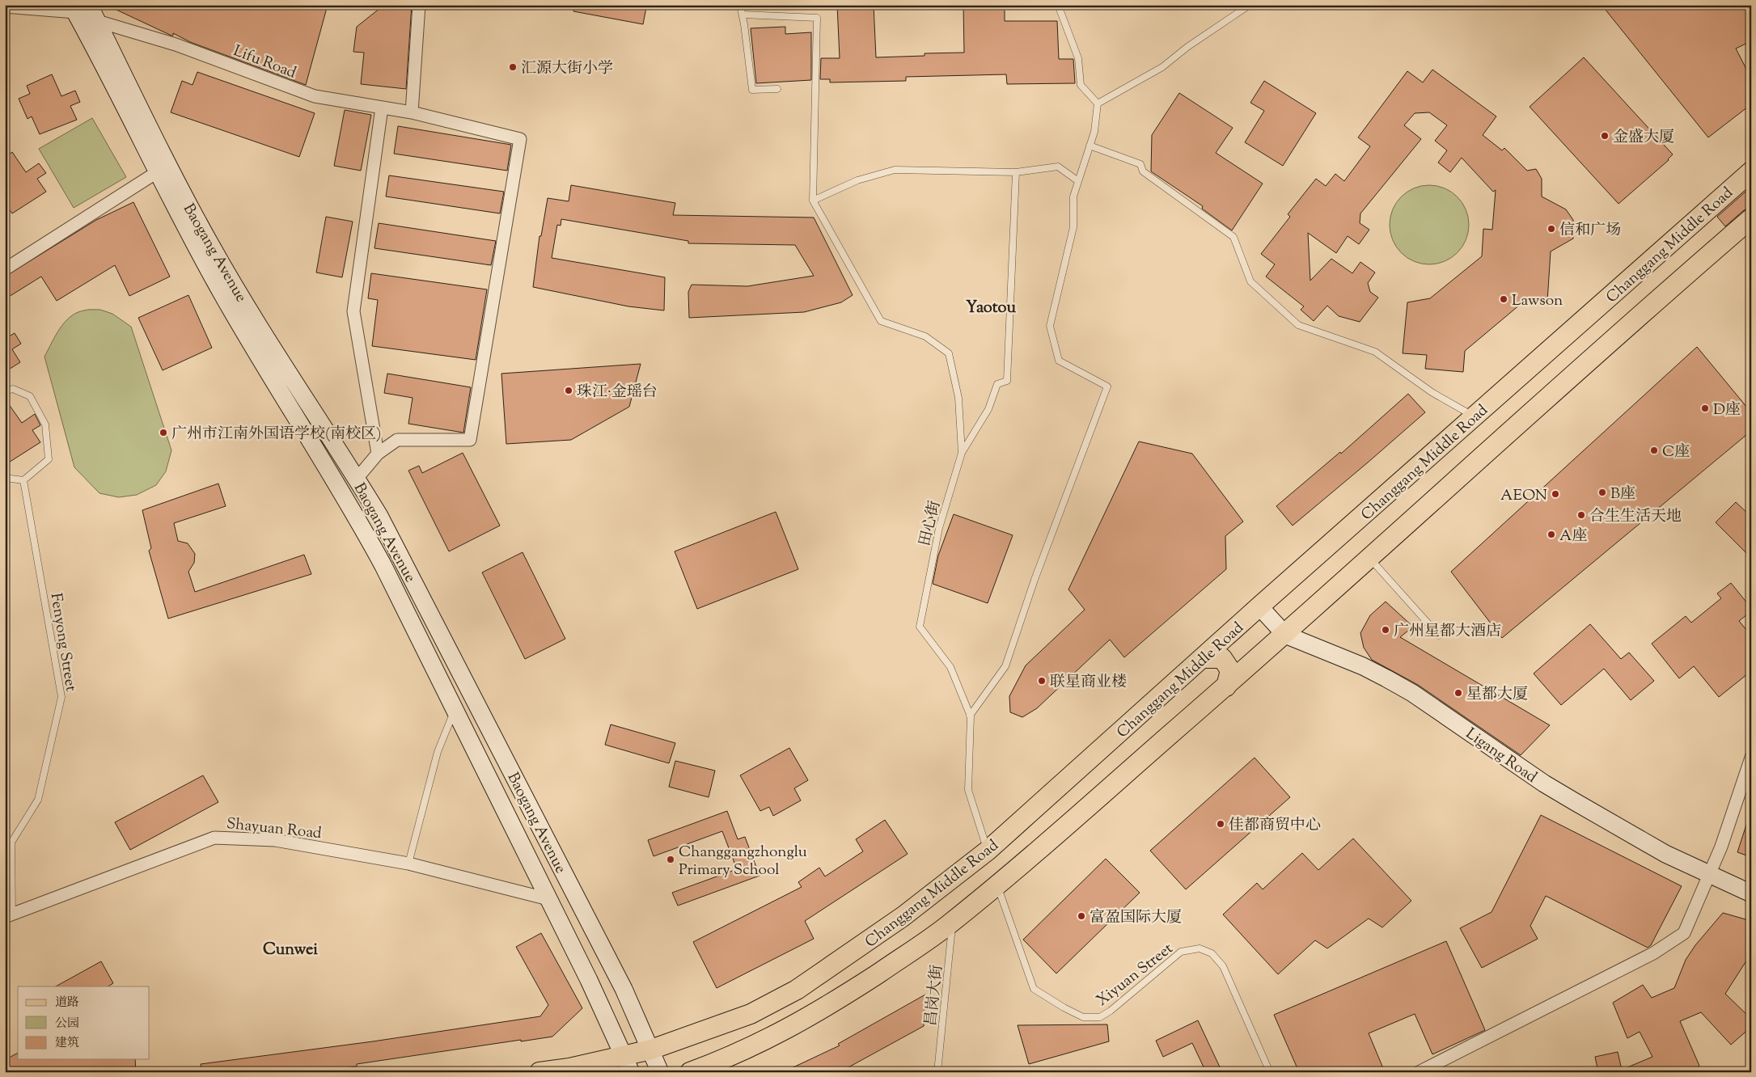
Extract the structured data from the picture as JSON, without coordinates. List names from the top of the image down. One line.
{"streets":{"main road":["Changgang Middle Road","Baogang Avenue","Ligang Road"],"street":["Lifu Road","Shayuan Road"],"lane":["田心街","Fenyong Street","Xiyuan Street","昌岗大街"]},"crossings":[["Lifu Road","Baogang Avenue"],["Changgang Middle Road","Baogang Avenue"],["Changgang Middle Road","田心街"],["Changgang Middle Road","Ligang Road"],["Changgang Middle Road","Xiyuan Street"],["Changgang Middle Road","昌岗大街"],["Baogang Avenue","Shayuan Road"],["Fenyong Street","Shayuan Road"]],"districts":["Yaotou","Cunwei"],"places":["汇源大街小学","金盛大厦","信和广场","Lawson","珠江·金瑶台","D座","广州市江南外国语学校(南校区)","C座","B座","AEON","合生生活天地","A座","广州星都大酒店","联星商业楼","星都大厦","佳都商贸中心","Changgangzhonglu Primary School","富盈国际大厦"],"legend":["道路","公园","建筑"]}
